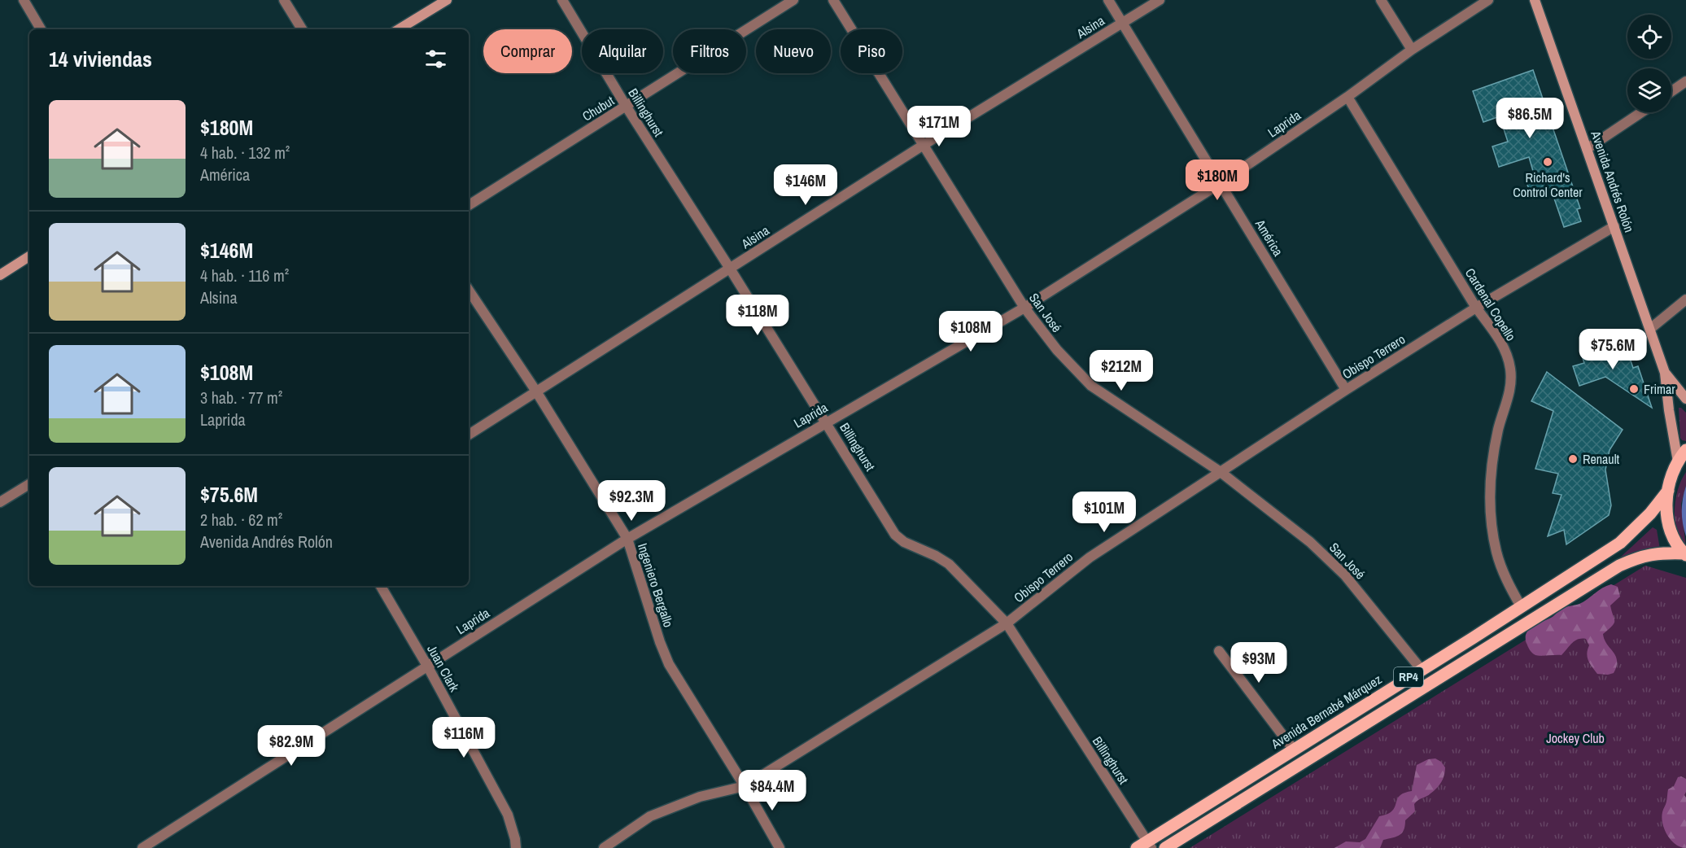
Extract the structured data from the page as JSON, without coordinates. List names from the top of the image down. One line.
{"streets":{"main road":["Avenida Andrés Rolón","RP4","Avenida Bernabé Márquez"],"street":["Alsina","Chubut","Billinghurst","Laprida","América","Cardenal Copello","San José","Obispo Terrero","Ingeniero Bergallo","Juan Clark"]},"crossings":[["Alsina","Billinghurst"],["Alsina","América"],["Alsina","San José"],["Alsina","Ingeniero Bergallo"],["Chubut","Billinghurst"],["Billinghurst","Laprida"],["Billinghurst","Obispo Terrero"],["Billinghurst","Avenida Bernabé Márquez"],["Laprida","América"],["Laprida","Cardenal Copello"],["Laprida","San José"],["Laprida","Ingeniero Bergallo"],["Laprida","Juan Clark"],["Avenida Andrés Rolón","Obispo Terrero"],["Avenida Andrés Rolón","RP4"],["América","Obispo Terrero"],["Cardenal Copello","Obispo Terrero"],["Cardenal Copello","Avenida Bernabé Márquez"],["San José","Obispo Terrero"],["San José","Avenida Bernabé Márquez"],["Obispo Terrero","Ingeniero Bergallo"],["RP4","Avenida Bernabé Márquez"]],"parks":["Jockey Club"],"places":["Richard's Control Center","Frimar","Renault"],"page":{"chip":["Comprar","Alquilar","Filtros","Nuevo","Piso"],"heading":"14 viviendas","list":[{"name":"$180M","note":"4 hab. · 132 m² · América"},{"name":"$146M","note":"4 hab. · 116 m² · Alsina"},{"name":"$108M","note":"3 hab. · 77 m² · Laprida"},{"name":"$75.6M","note":"2 hab. · 62 m² · Avenida Andrés Rolón"}],"price":["$86.5M","$171M","$180M","$146M","$118M","$108M","$75.6M","$212M","$92.3M","$101M","$93M","$116M","$82.9M","$84.4M"]}}
